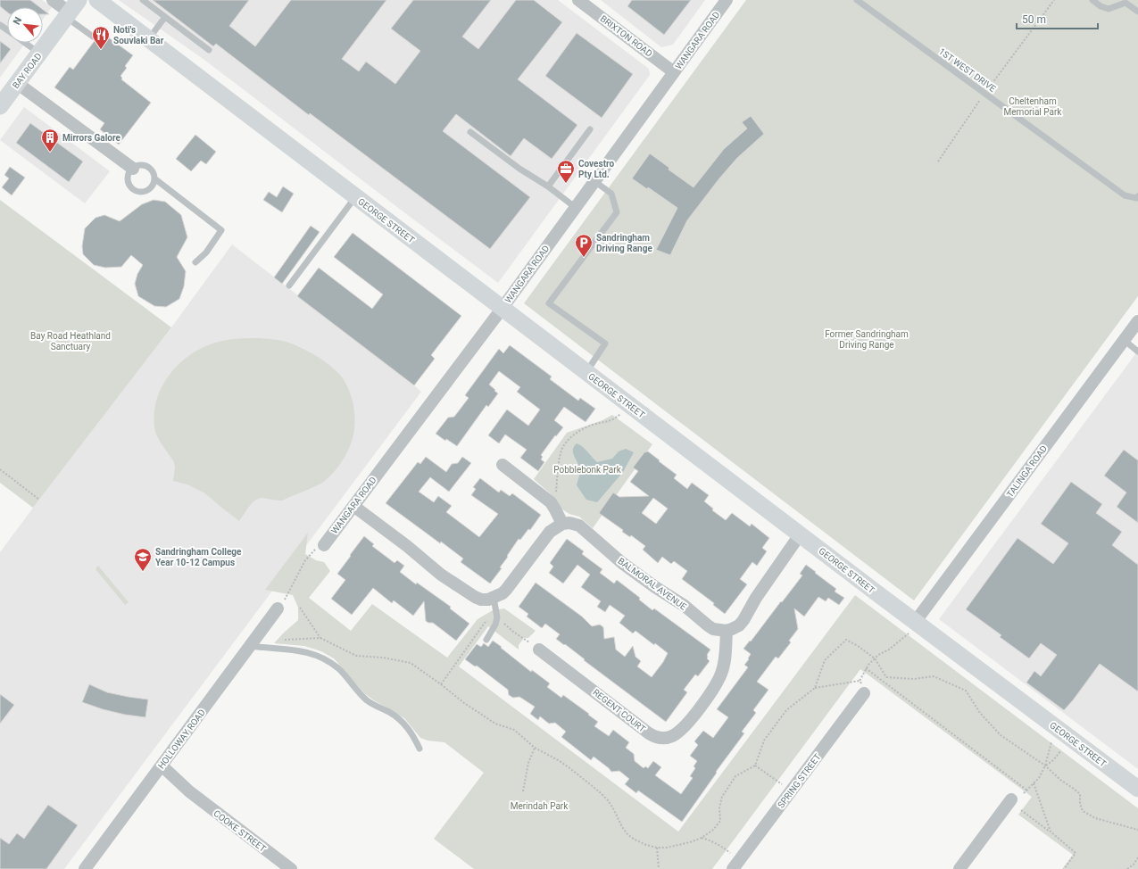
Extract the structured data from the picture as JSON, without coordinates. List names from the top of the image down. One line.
{"streets":{"street":["BRIXTON ROAD","WANGARA ROAD","BAY ROAD","GEORGE STREET","TALINGA ROAD","BALMORAL AVENUE","REGENT COURT","HOLLOWAY ROAD","SPRING STREET","COOKE STREET"],"lane":["1ST WEST DRIVE"]},"crossings":[["BRIXTON ROAD","WANGARA ROAD"],["WANGARA ROAD","GEORGE STREET"],["GEORGE STREET","TALINGA ROAD"],["BALMORAL AVENUE","REGENT COURT"],["HOLLOWAY ROAD","COOKE STREET"]],"parks":["Cheltenham Memorial Park","Former Sandringham Driving Range","Bay Road Heathland Sanctuary","Pobblebonk Park","Merindah Park"],"places":{"restaurant":["Noti's Souvlaki Bar"],"building":["Mirrors Galore"],"office":["Covestro Pty Ltd."],"parking":["Sandringham Driving Range"],"school or university":["Sandringham College Year 10-12 Campus"]},"scale_bar":"50 m","north":"top left"}
